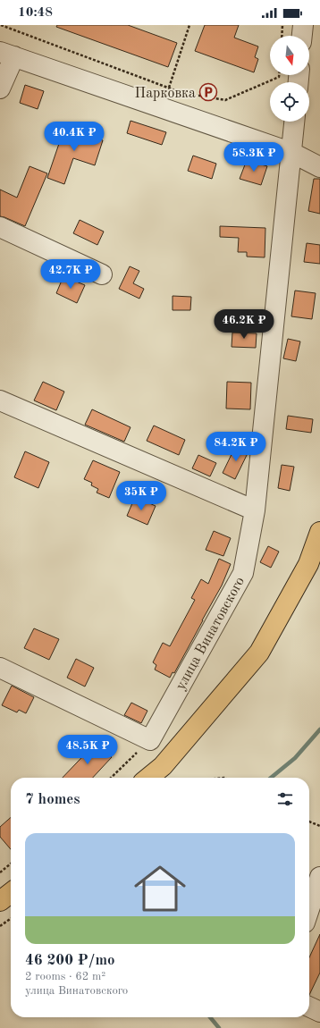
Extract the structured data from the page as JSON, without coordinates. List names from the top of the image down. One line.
{"streets":{"street":["улица Винатовского"]},"places":{"parking":["Парковка"]},"north":"bottom","page":{"status":"10:48","price":["40.4K ₽","58.3K ₽","42.7K ₽","46.2K ₽","84.2K ₽","35K ₽","48.5K ₽"],"heading":"7 homes","list":[{"name":"46 200 ₽/mo","note":"2 rooms · 62 m² · улица Винатовского"}]}}
